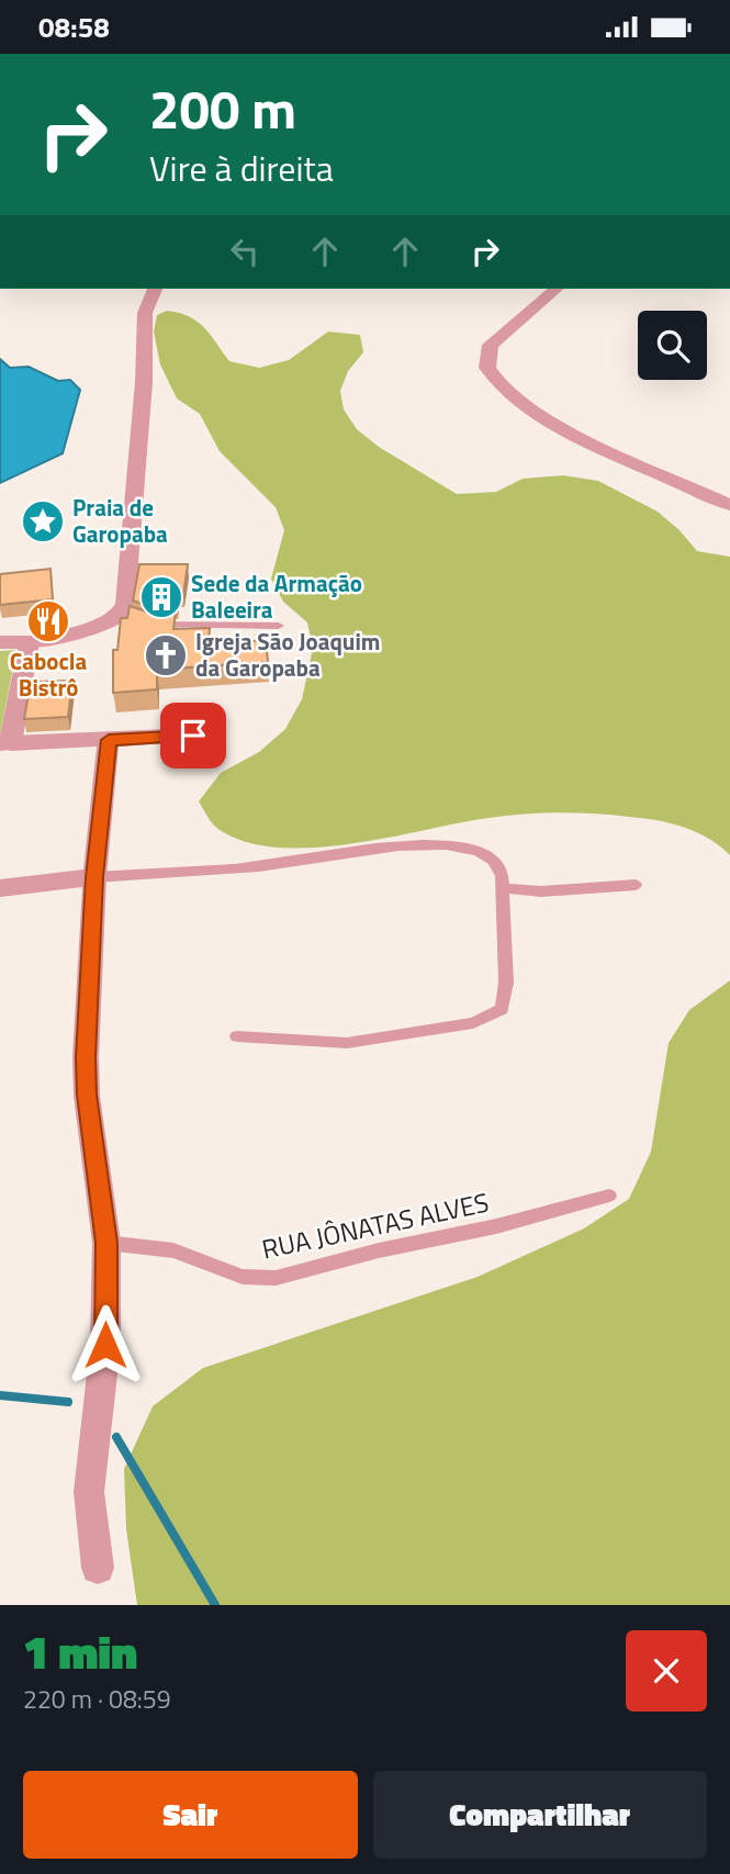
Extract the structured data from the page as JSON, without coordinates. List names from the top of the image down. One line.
{"streets":{"lane":["RUA JÔNATAS ALVES"]},"places":{"place":["Praia de Garopaba"],"building":["Sede da Armação Baleeira"],"restaurant":["Cabocla Bistrô"],"church":["Igreja São Joaquim da Garopaba"]},"page":{"status":"08:58","turn":["200 m","Vire à direita"],"heading":["1 min","220 m · 08:59"],"buttons":["Sair","Compartilhar"]}}
